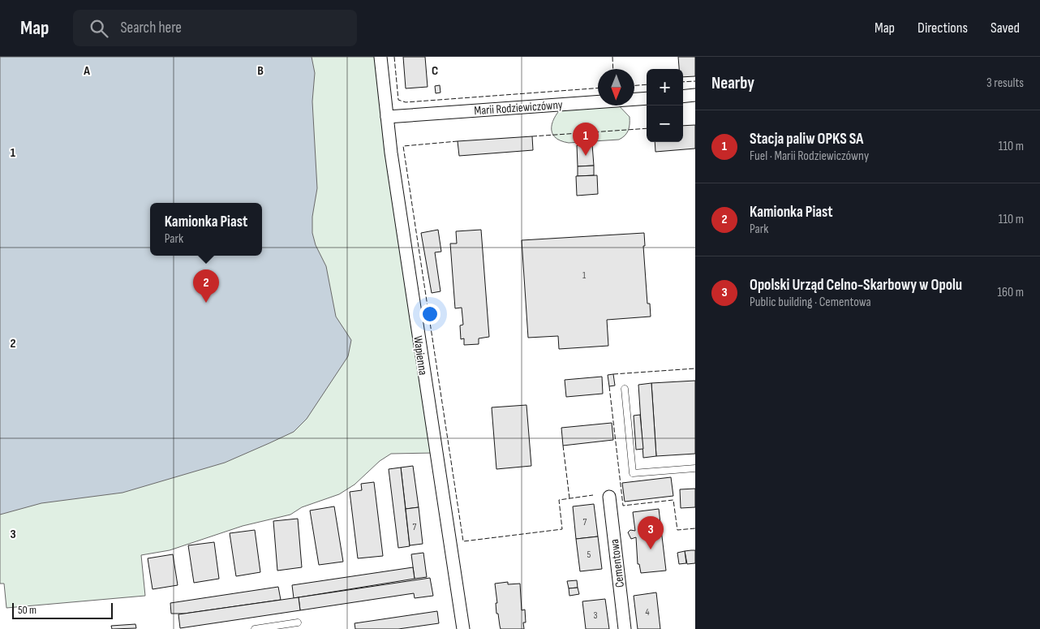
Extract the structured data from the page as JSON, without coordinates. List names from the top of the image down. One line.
{"streets":{"street":["Marii Rodziewiczówny","Wapienna","Cementowa"]},"crossings":[["Marii Rodziewiczówny","Wapienna"]],"house_numbers":["1","7","7","5","4","3"],"scale_bar":"50 m","north":"bottom","page":{"header":"Map","search":"Search here","nav":["Map","Directions","Saved"],"heading":["Nearby","3 results"],"map_buttons":["+","−"],"list":[{"mark":"1","name":"Stacja paliw OPKS SA","note":"Fuel · Marii Rodziewiczówny","value":"110 m"},{"mark":"2","name":"Kamionka Piast","note":"Park","value":"110 m"},{"mark":"3","name":"Opolski Urząd Celno-Skarbowy w Opolu","note":"Public building · Cementowa","value":"160 m"}],"pins":["1","2","3"],"popup":["Kamionka Piast","Park"],"scale":"50 m"},"grid":{"columns":["A","B","C"],"rows":["1","2","3"]}}
